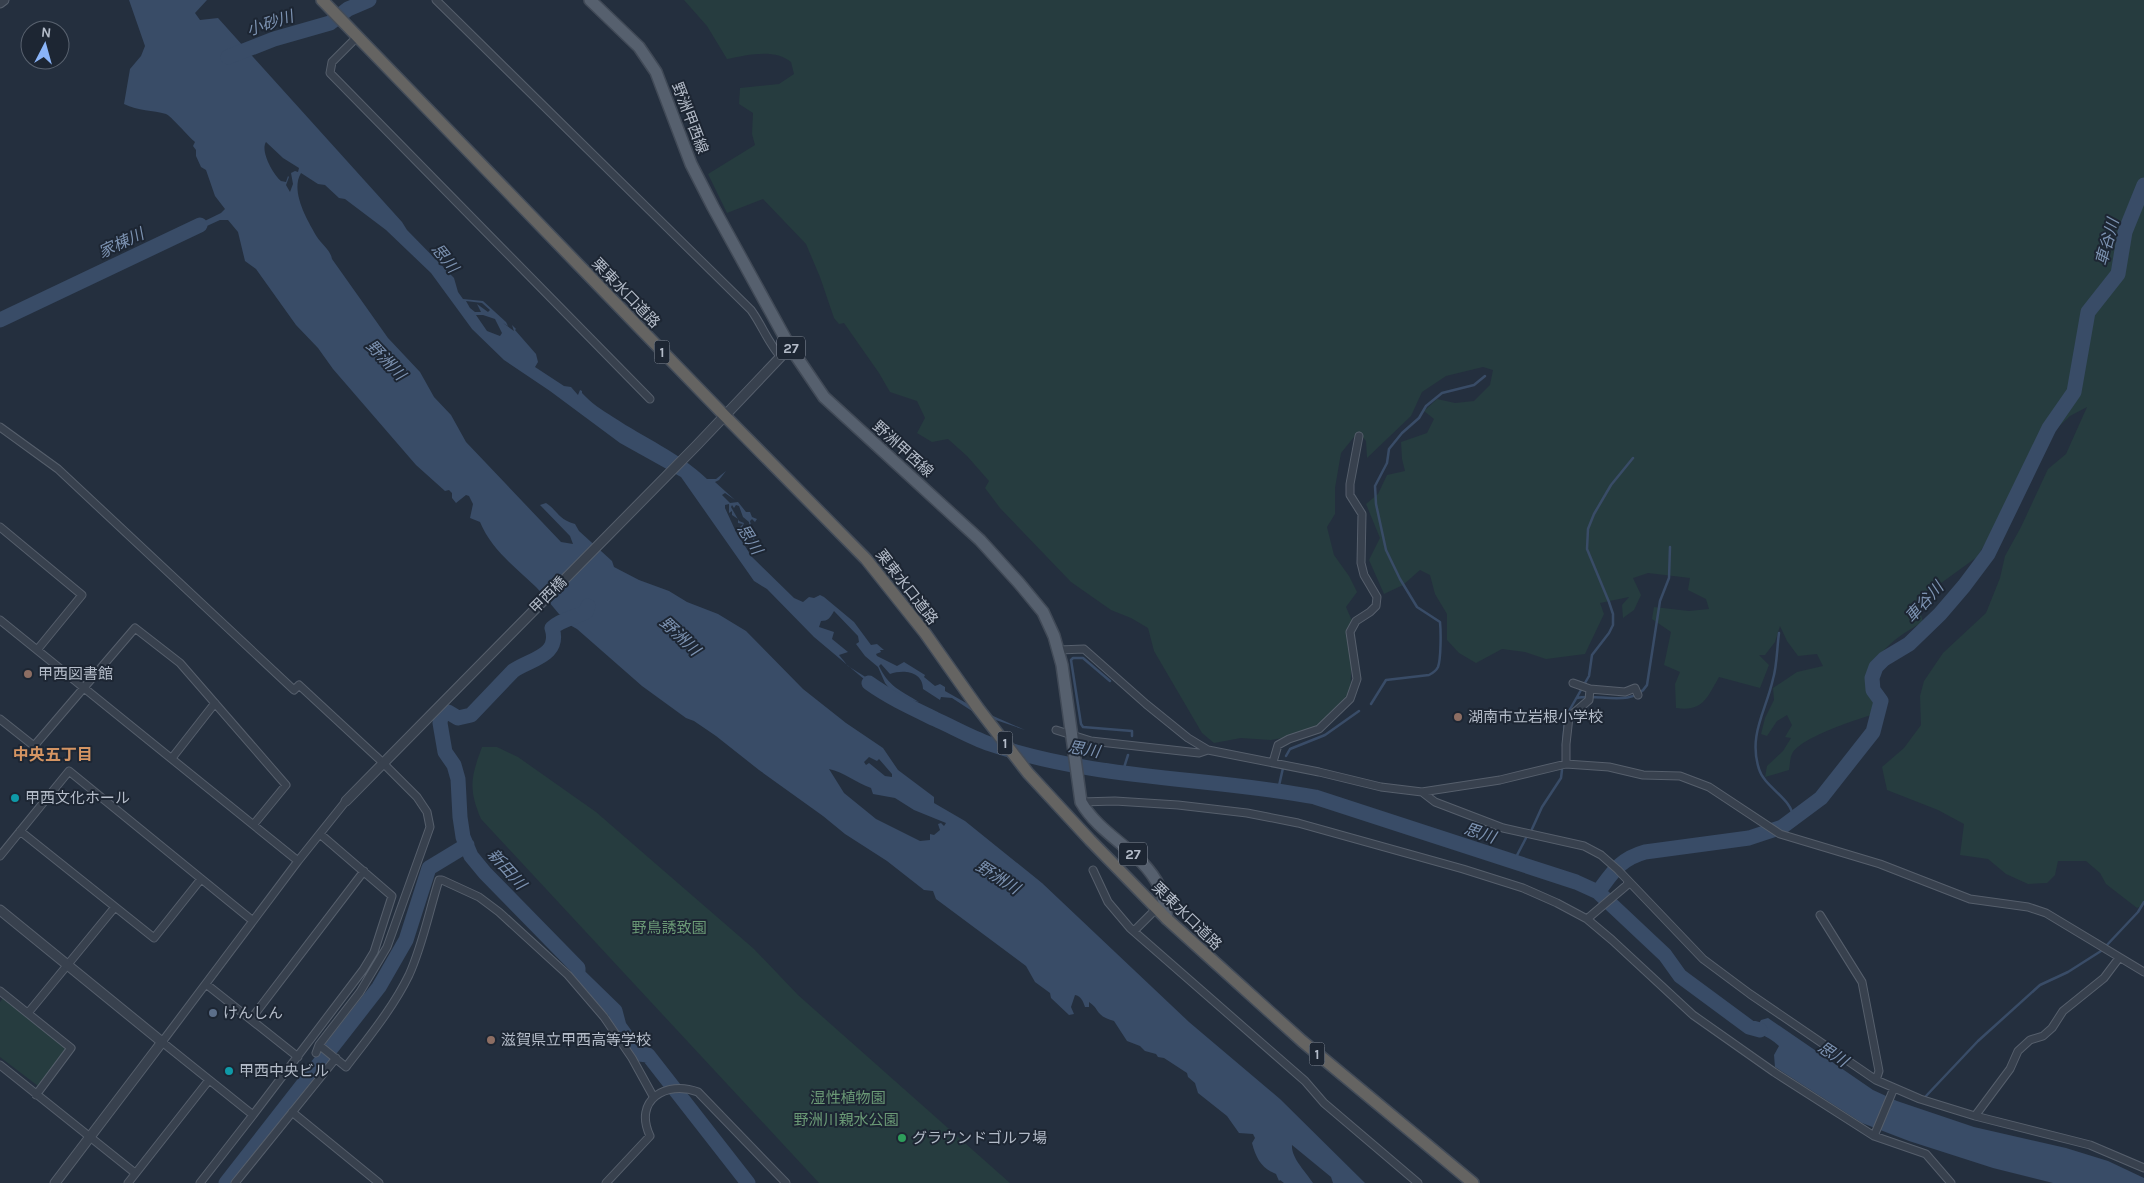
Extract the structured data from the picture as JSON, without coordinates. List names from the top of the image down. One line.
{"streets":{"highway":["栗東水口道路","1"],"main road":["野洲甲西線","27"],"street":["甲西橋"]},"crossings":[["野洲甲西線","栗東水口道路"],["野洲甲西線","甲西橋"],["栗東水口道路","甲西橋"]],"districts":["中央五丁目"],"water":["小砂川","車谷川","家棟川","思川","野洲川","新田川"],"parks":["野鳥誘致園","湿性植物園","野洲川親水公園"],"places":["甲西図書館","湖南市立岩根小学校","甲西文化ホール","けんしん","滋賀県立甲西高等学校","甲西中央ビル","グラウンドゴルフ場"],"north":"top"}
